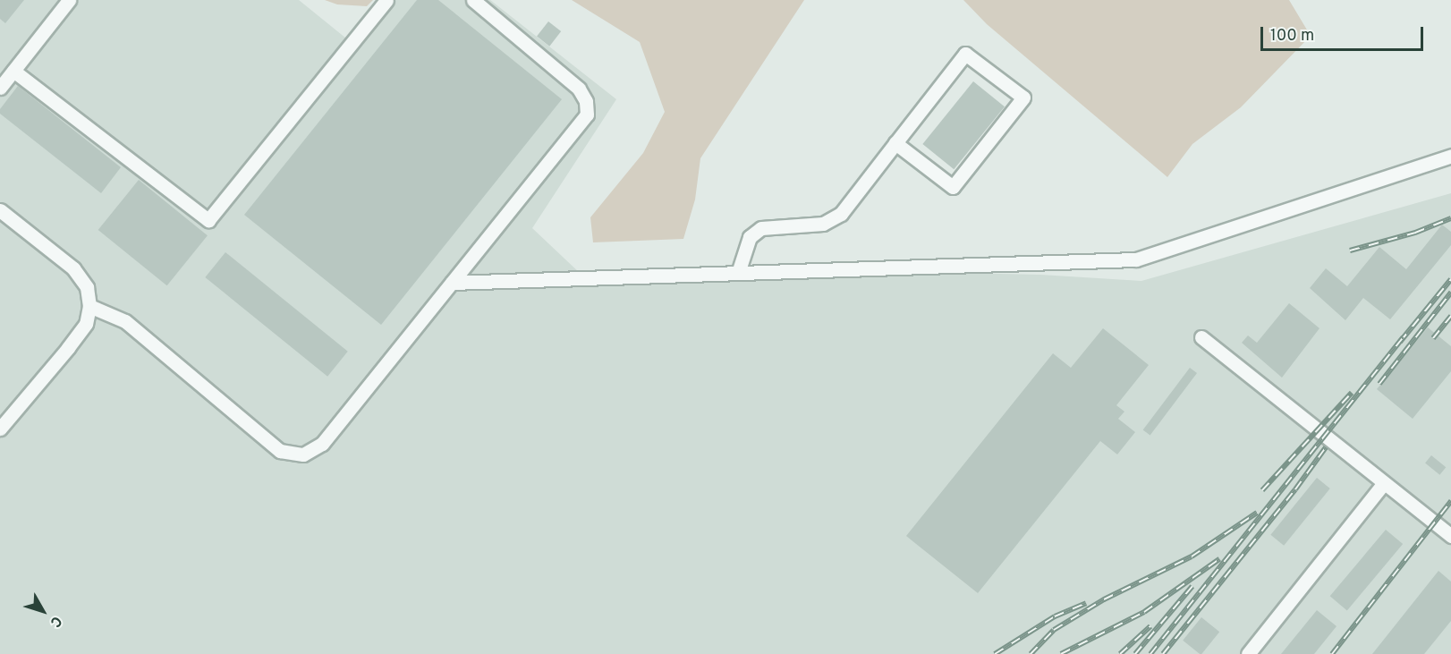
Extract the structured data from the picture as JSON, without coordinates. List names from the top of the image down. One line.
{"scale_bar":"100 m","north":"bottom right"}
